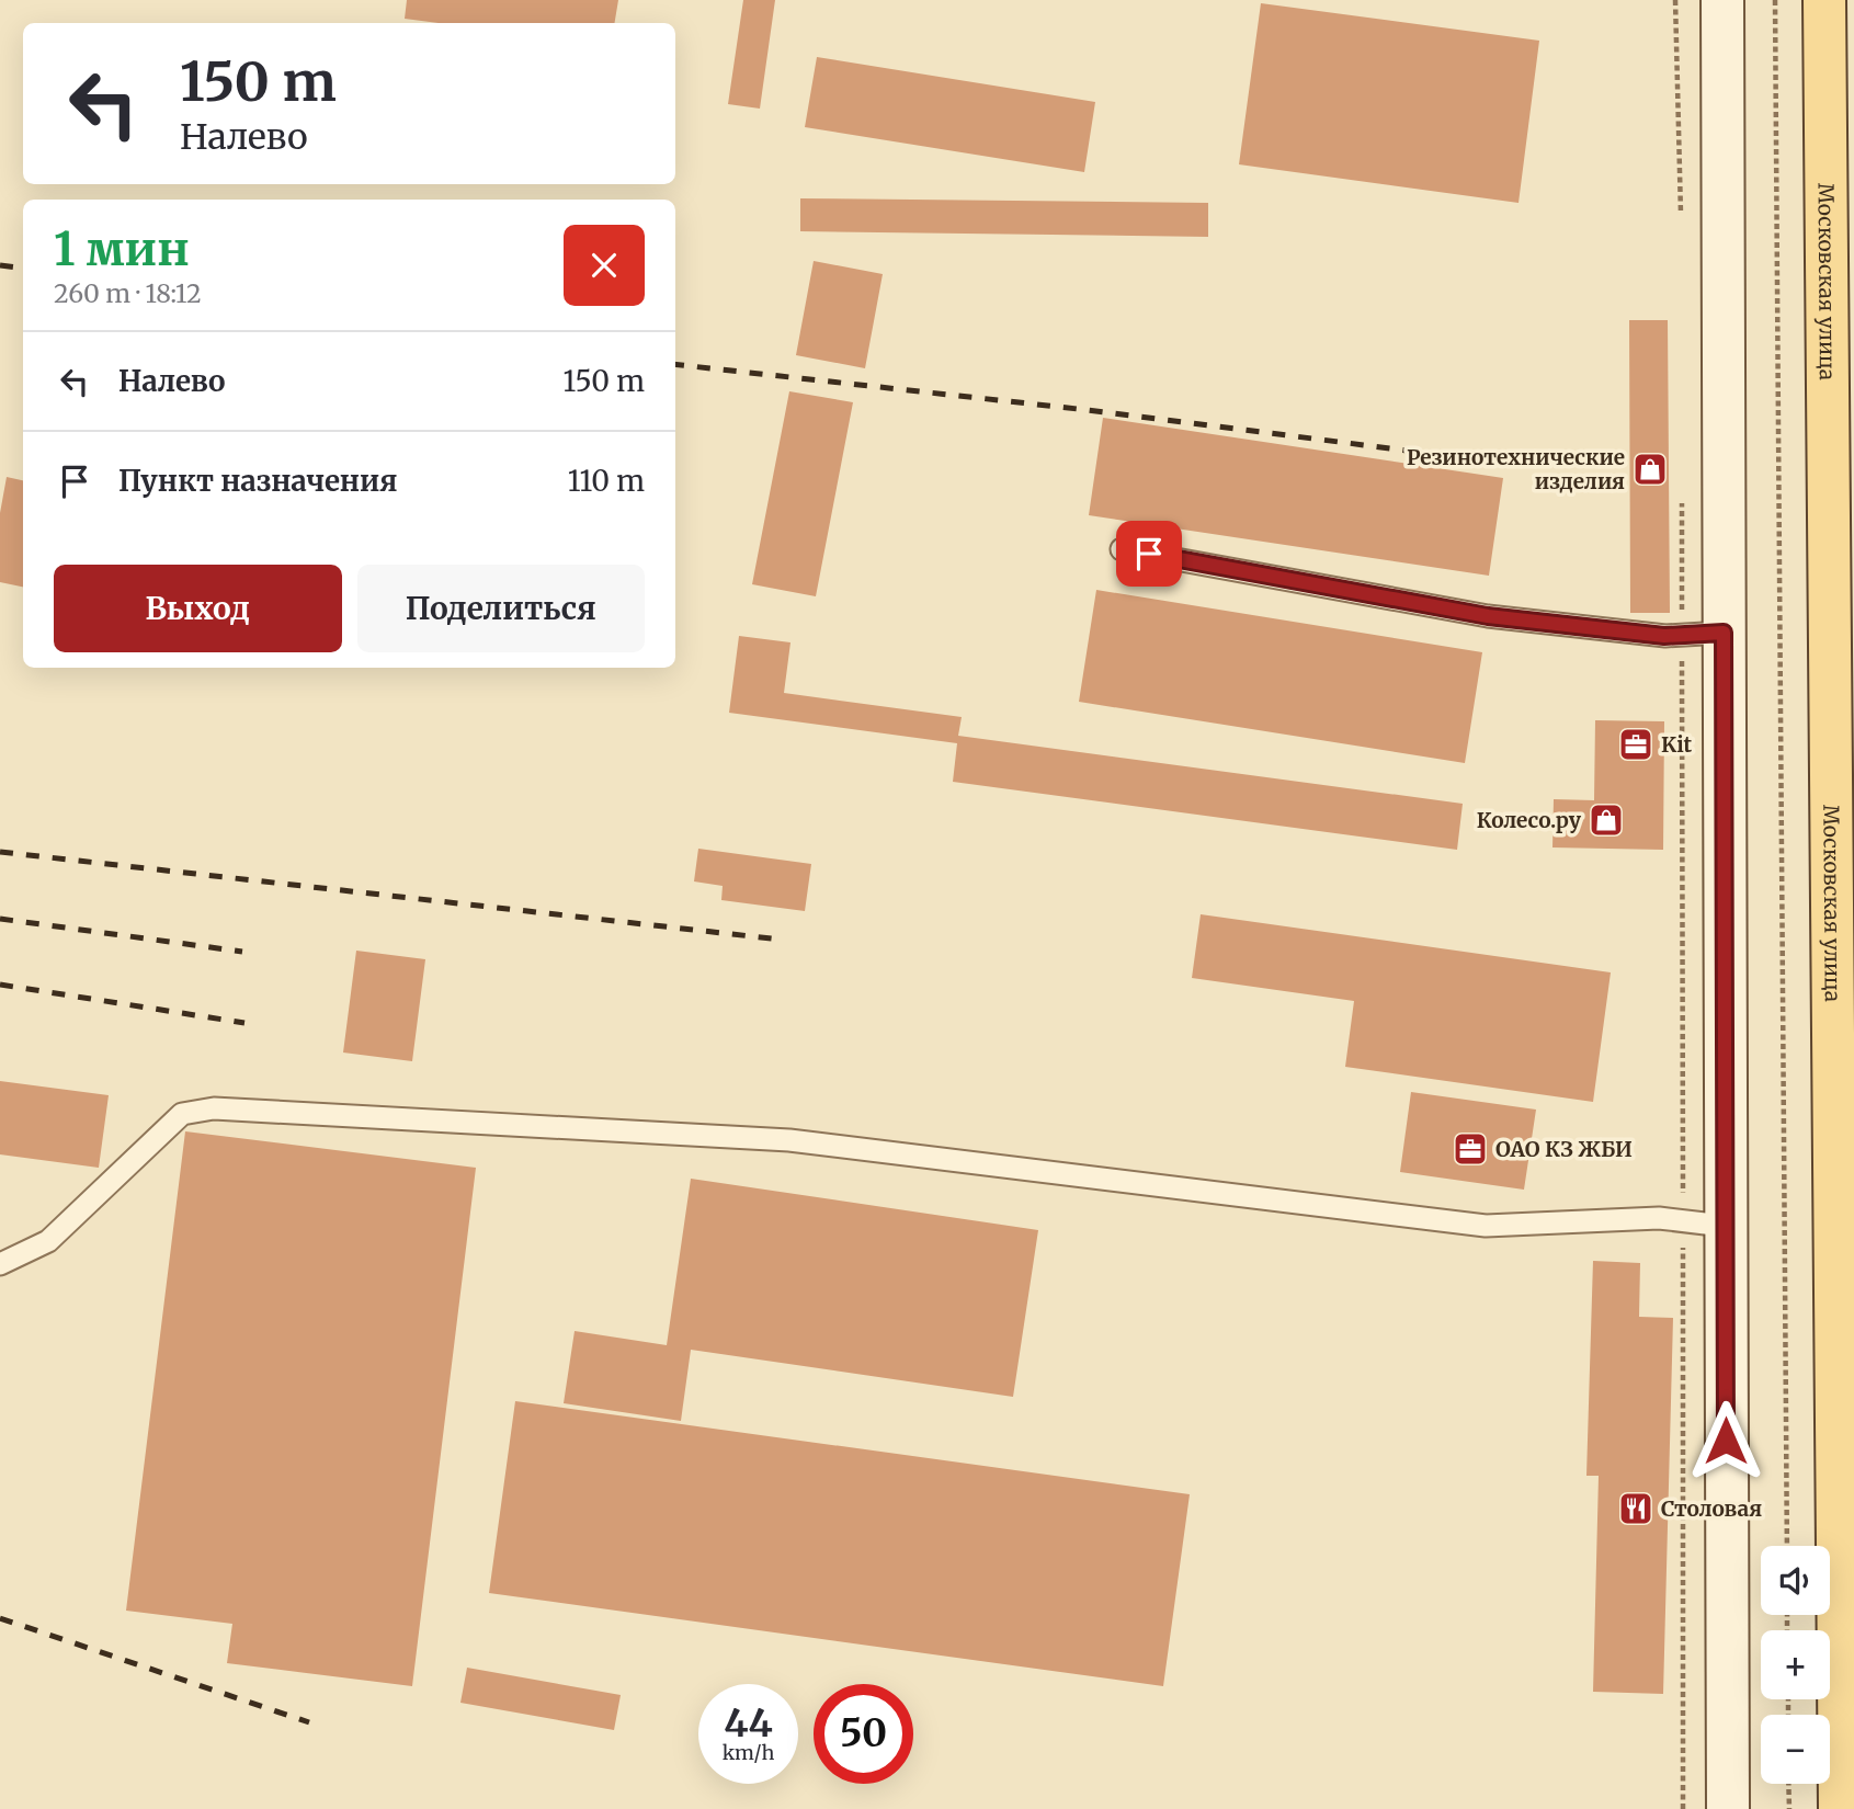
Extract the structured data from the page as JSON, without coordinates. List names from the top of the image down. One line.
{"streets":{"main road":["Московская улица"]},"places":{"shop":["Резинотехнические изделия","Колесо.ру"],"office":["Kit","ОАО КЗ ЖБИ"],"restaurant":["Столовая"]},"page":{"turn":["150 m","Налево"],"heading":["1 мин","260 m · 18:12"],"list":[{"name":"Налево","value":"150 m"},{"name":"Пункт назначения","value":"110 m"}],"buttons":["Выход","Поделиться"],"map_buttons":["+","−"],"speed":"44 km/h","limit":"50"}}
